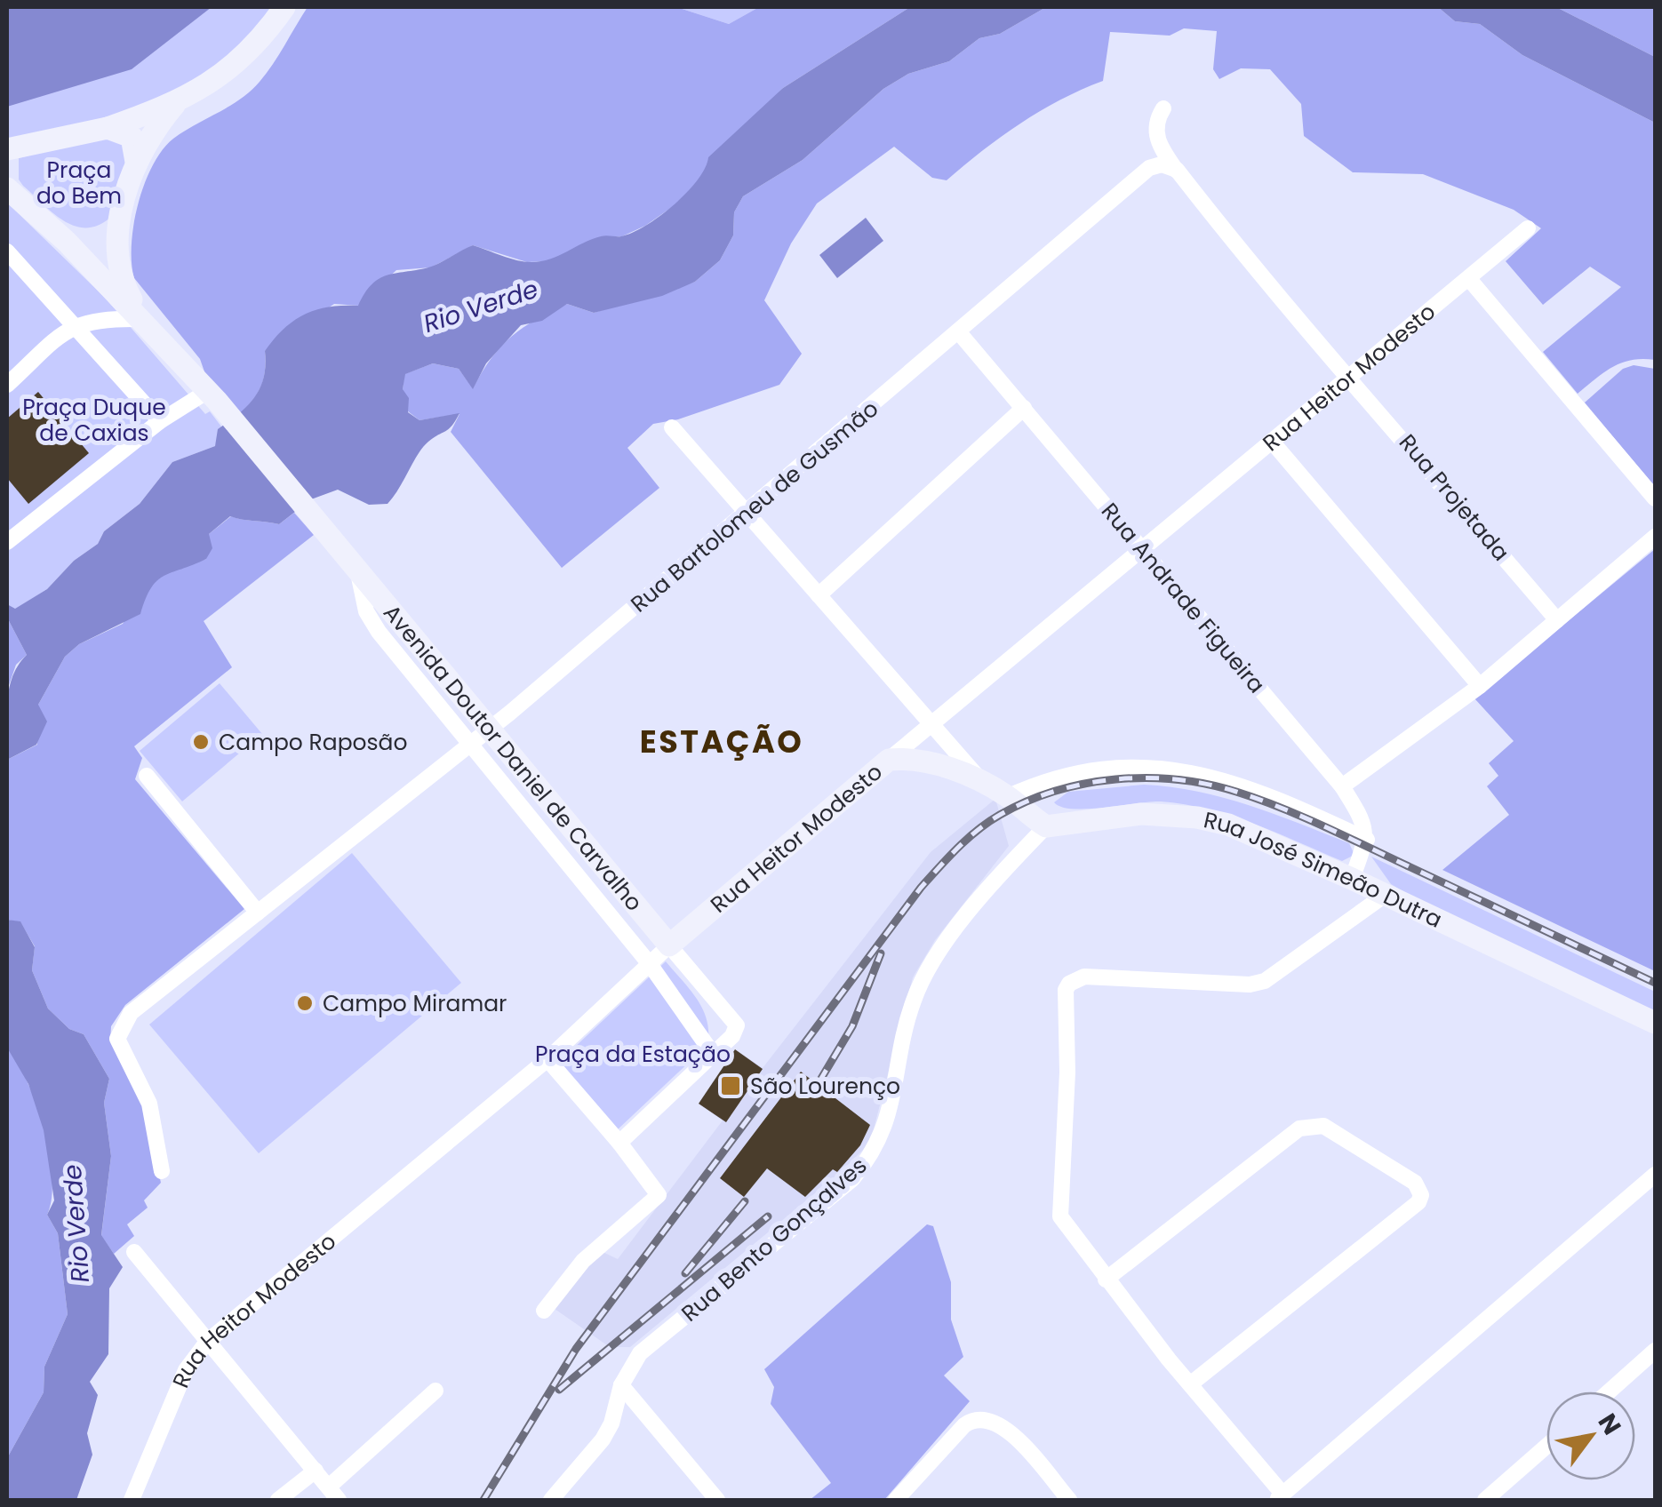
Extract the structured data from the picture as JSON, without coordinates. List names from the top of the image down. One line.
{"streets":{"main road":["Rua Heitor Modesto","Avenida Doutor Daniel de Carvalho","Rua José Simeão Dutra"],"street":["Rua Projetada","Rua Bartolomeu de Gusmão","Rua Andrade Figueira","Rua Bento Gonçalves"]},"crossings":[["Rua Heitor Modesto","Rua Projetada"],["Rua Heitor Modesto","Rua Andrade Figueira"],["Rua Heitor Modesto","Avenida Doutor Daniel de Carvalho"],["Rua Bartolomeu de Gusmão","Rua Andrade Figueira"],["Rua Bartolomeu de Gusmão","Avenida Doutor Daniel de Carvalho"],["Rua José Simeão Dutra","Rua Bento Gonçalves"]],"districts":["ESTAÇÃO"],"water":["Rio Verde"],"parks":["Praça do Bem","Praça Duque de Caxias","Praça da Estação"],"places":{"other":["Campo Raposão","Campo Miramar"],"transit":["São Lourenço"]},"north":"top right"}
